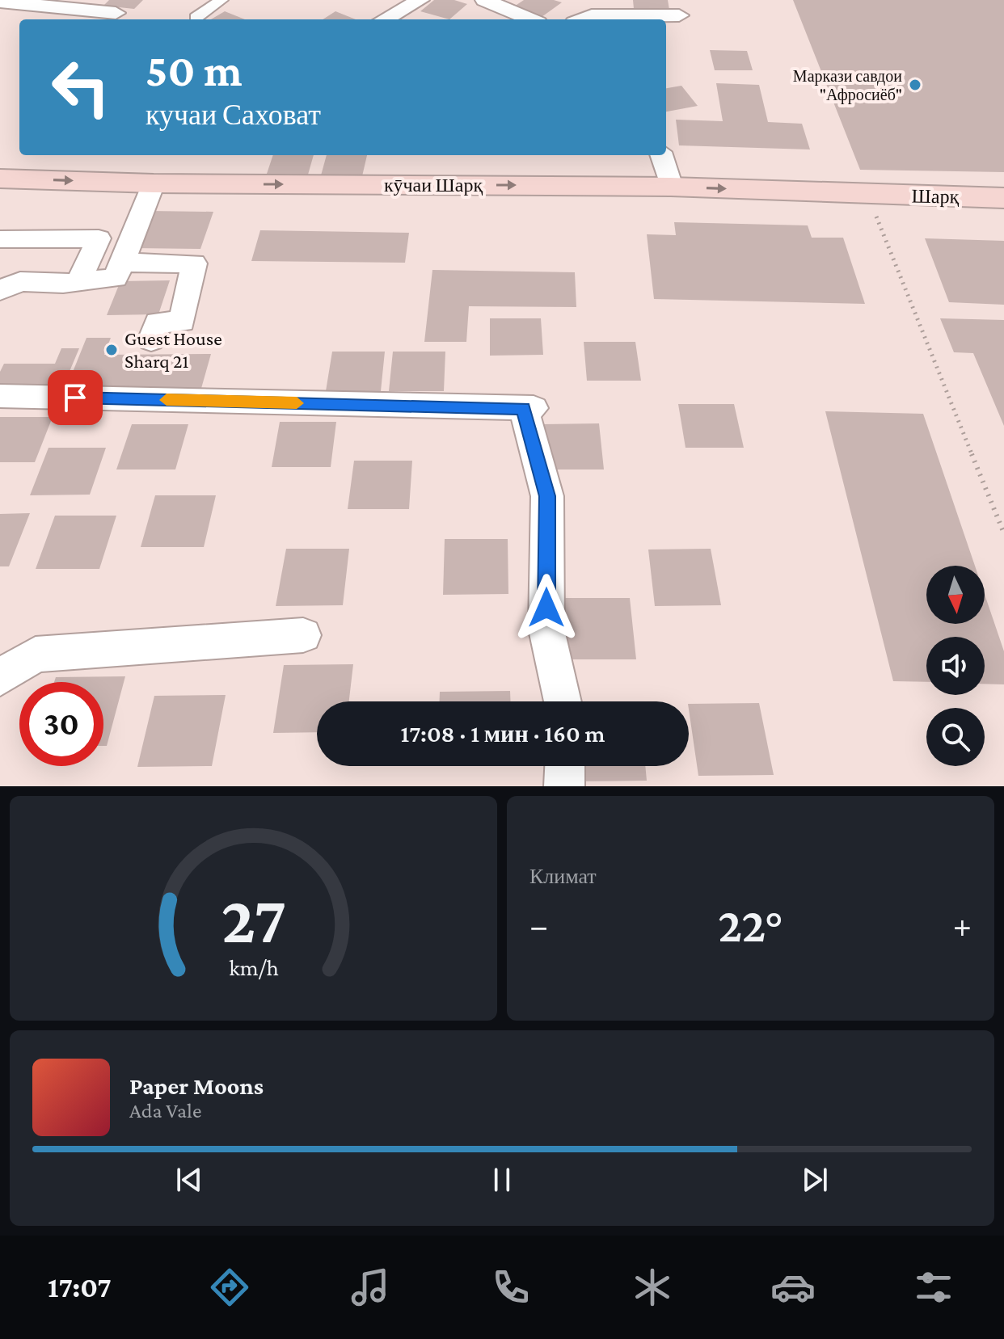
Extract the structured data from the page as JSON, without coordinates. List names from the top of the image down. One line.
{"streets":{"main road":["кӯчаи Шарқ","Шарқ"]},"crossings":[["кӯчаи Шарқ","Шарқ"]],"one_way":["кӯчаи Шарқ"],"places":["Маркази савдои \"Афросиёб\"","Guest House Sharq 21"],"north":"bottom","page":{"turn":["50 m","кучаи Саховат"],"limit":"30","trip":"17:08 · 1 мин · 160 m","tile":"Климат","heat":["−","22°","+"],"song":["Paper Moons","Ada Vale"],"tabs":"17:07","gauge":["27","km/h"]}}
